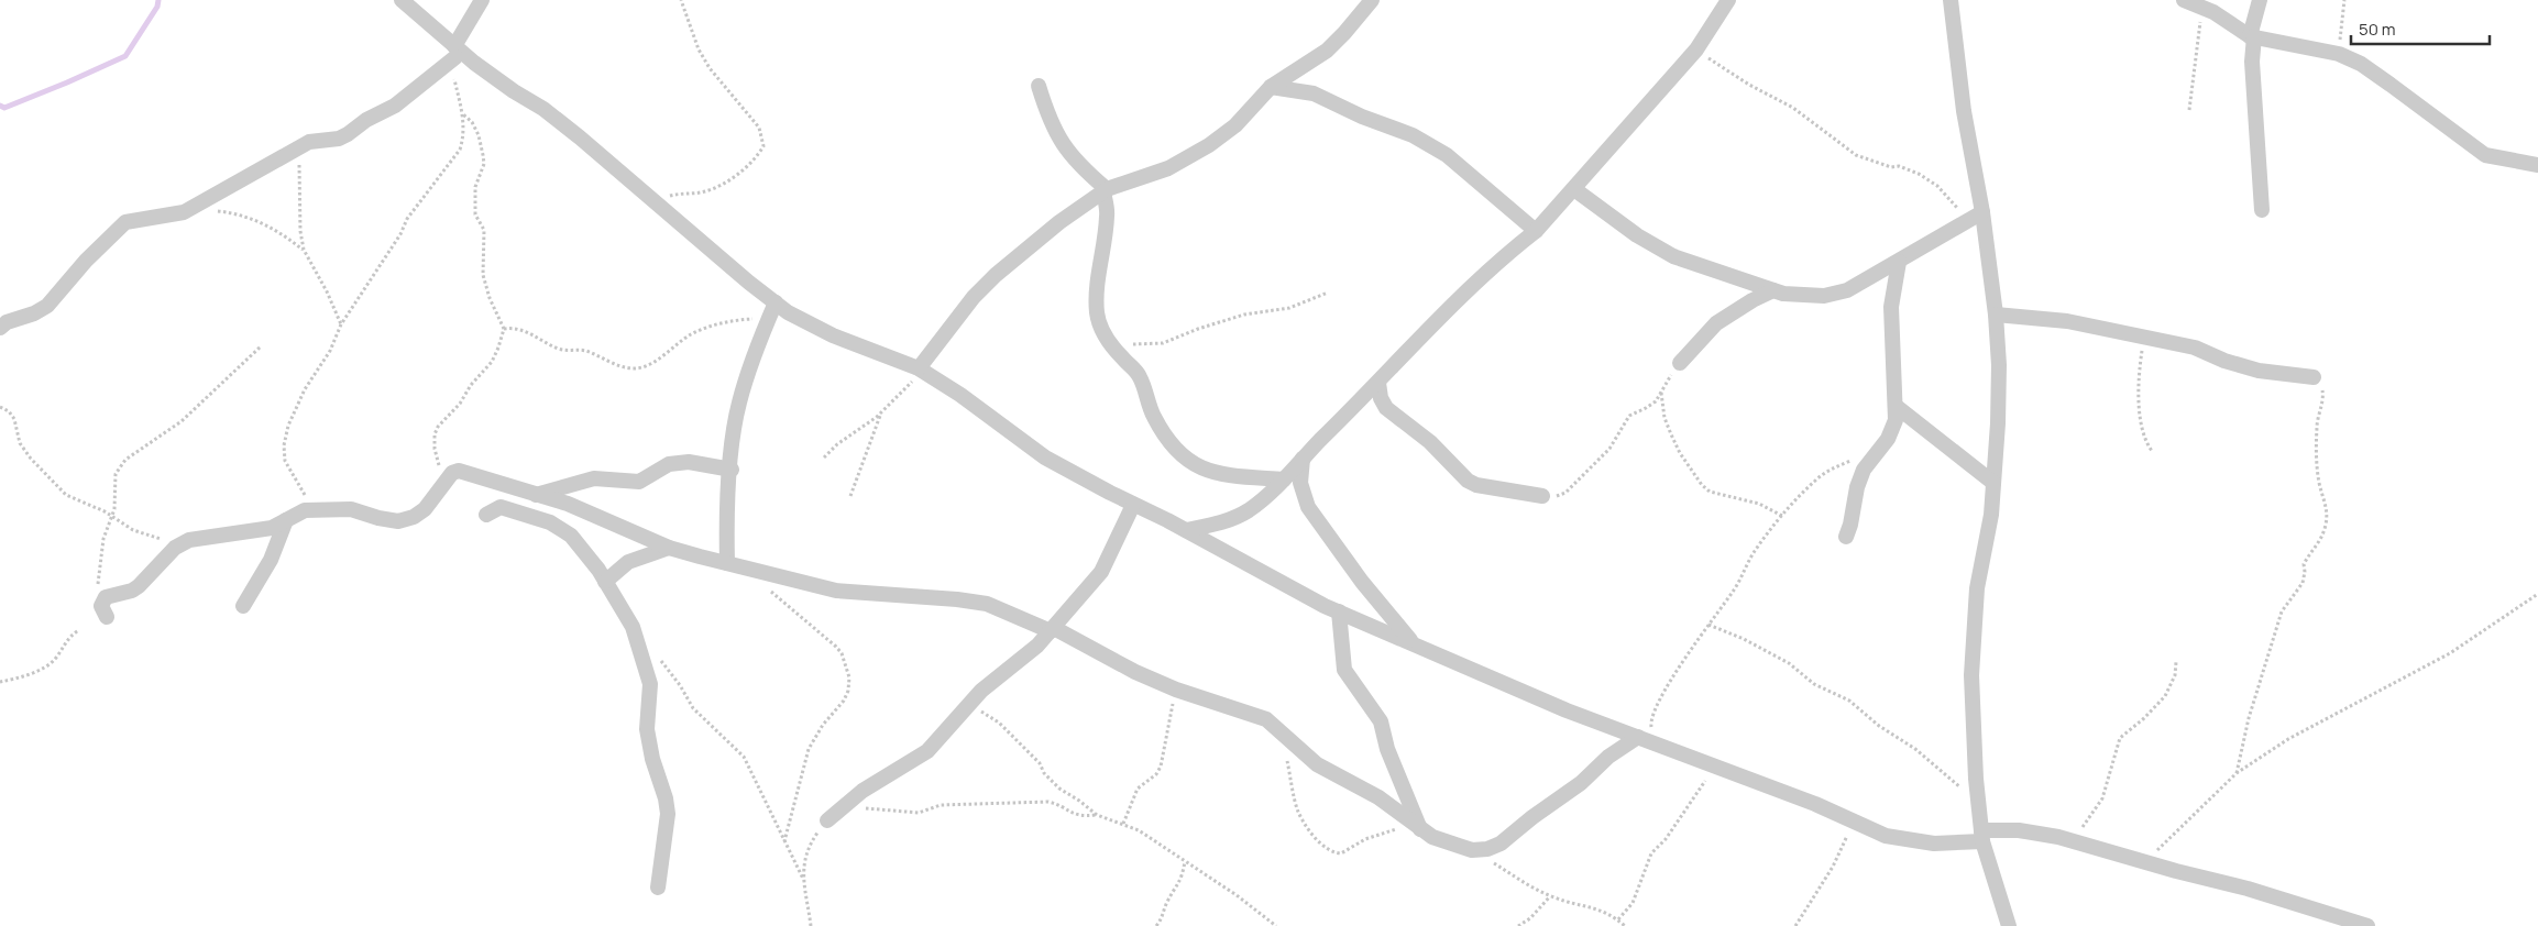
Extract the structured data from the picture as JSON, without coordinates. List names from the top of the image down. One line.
{"scale_bar":"50 m"}
